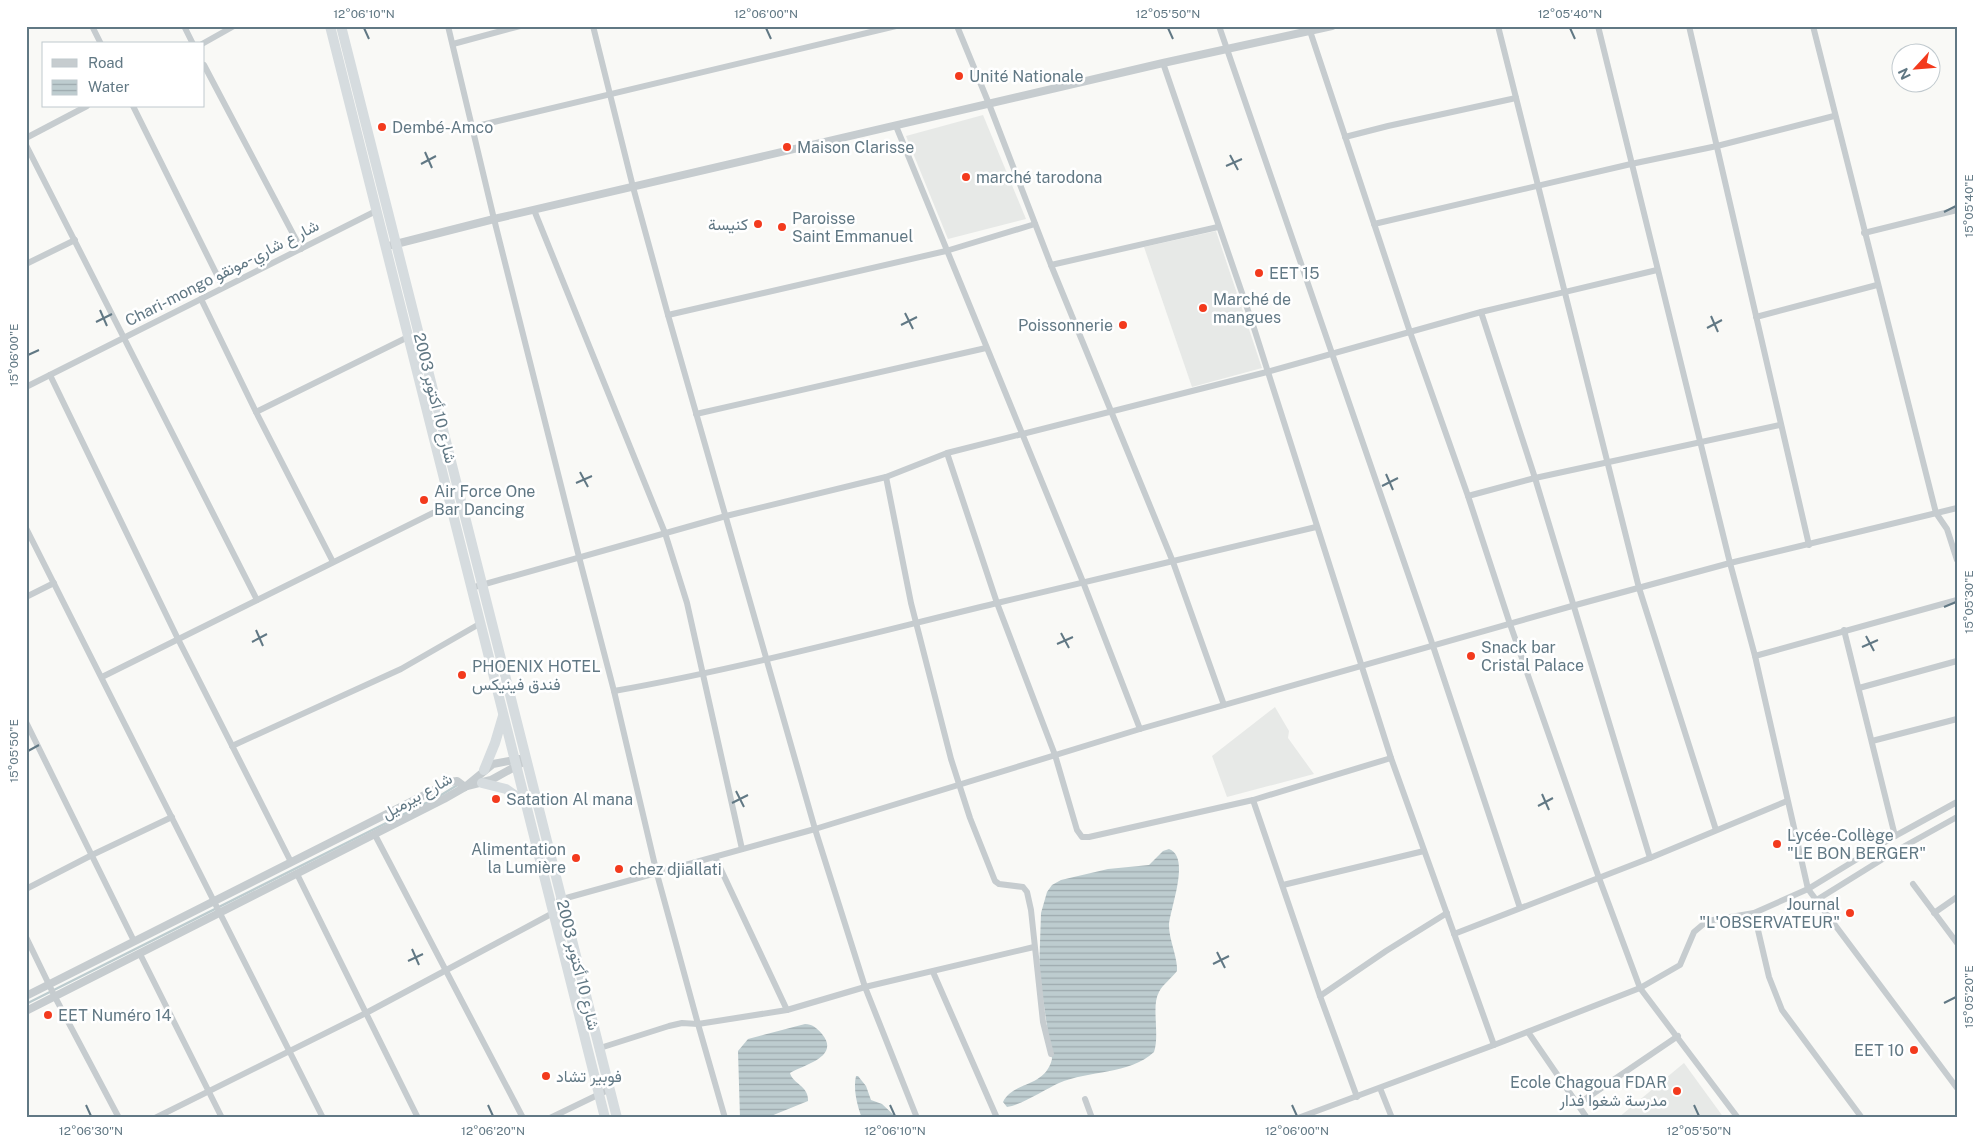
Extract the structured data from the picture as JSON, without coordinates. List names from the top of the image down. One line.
{"streets":{"highway":["شارع 10 أكتوبر 2003"],"street":["Chari-mongo شار ع شاري-مونقو","شارع بيرميل"]},"crossings":[["Chari-mongo شار ع شاري-مونقو","شارع 10 أكتوبر 2003"]],"places":["Unité Nationale","Dembé-Amco","Maison Clarisse","marché tarodona","كنيسة","Paroisse Saint Emmanuel","EET 15","Marché de mangues","Poissonnerie","Air Force One Bar Dancing","Snack bar Cristal Palace","PHOENIX HOTEL فندق فينيكس","Satation Al mana","Lycée-Collège \"LE BON BERGER\"","Alimentation la Lumière","chez djiallati","Journal \"L'OBSERVATEUR\"","EET Numéro 14","EET 10","فوبير تشاد","Ecole Chagoua FDAR مدرسة شغوا فدار"],"legend":["Road","Water"],"north":"bottom left","coordinates":["12°06'10\"N","12°06'00\"N","12°05'50\"N","12°05'40\"N","15°05'40\"E","15°06'00\"E","15°05'30\"E","15°05'50\"E","15°05'20\"E","12°06'30\"N","12°06'20\"N"]}
